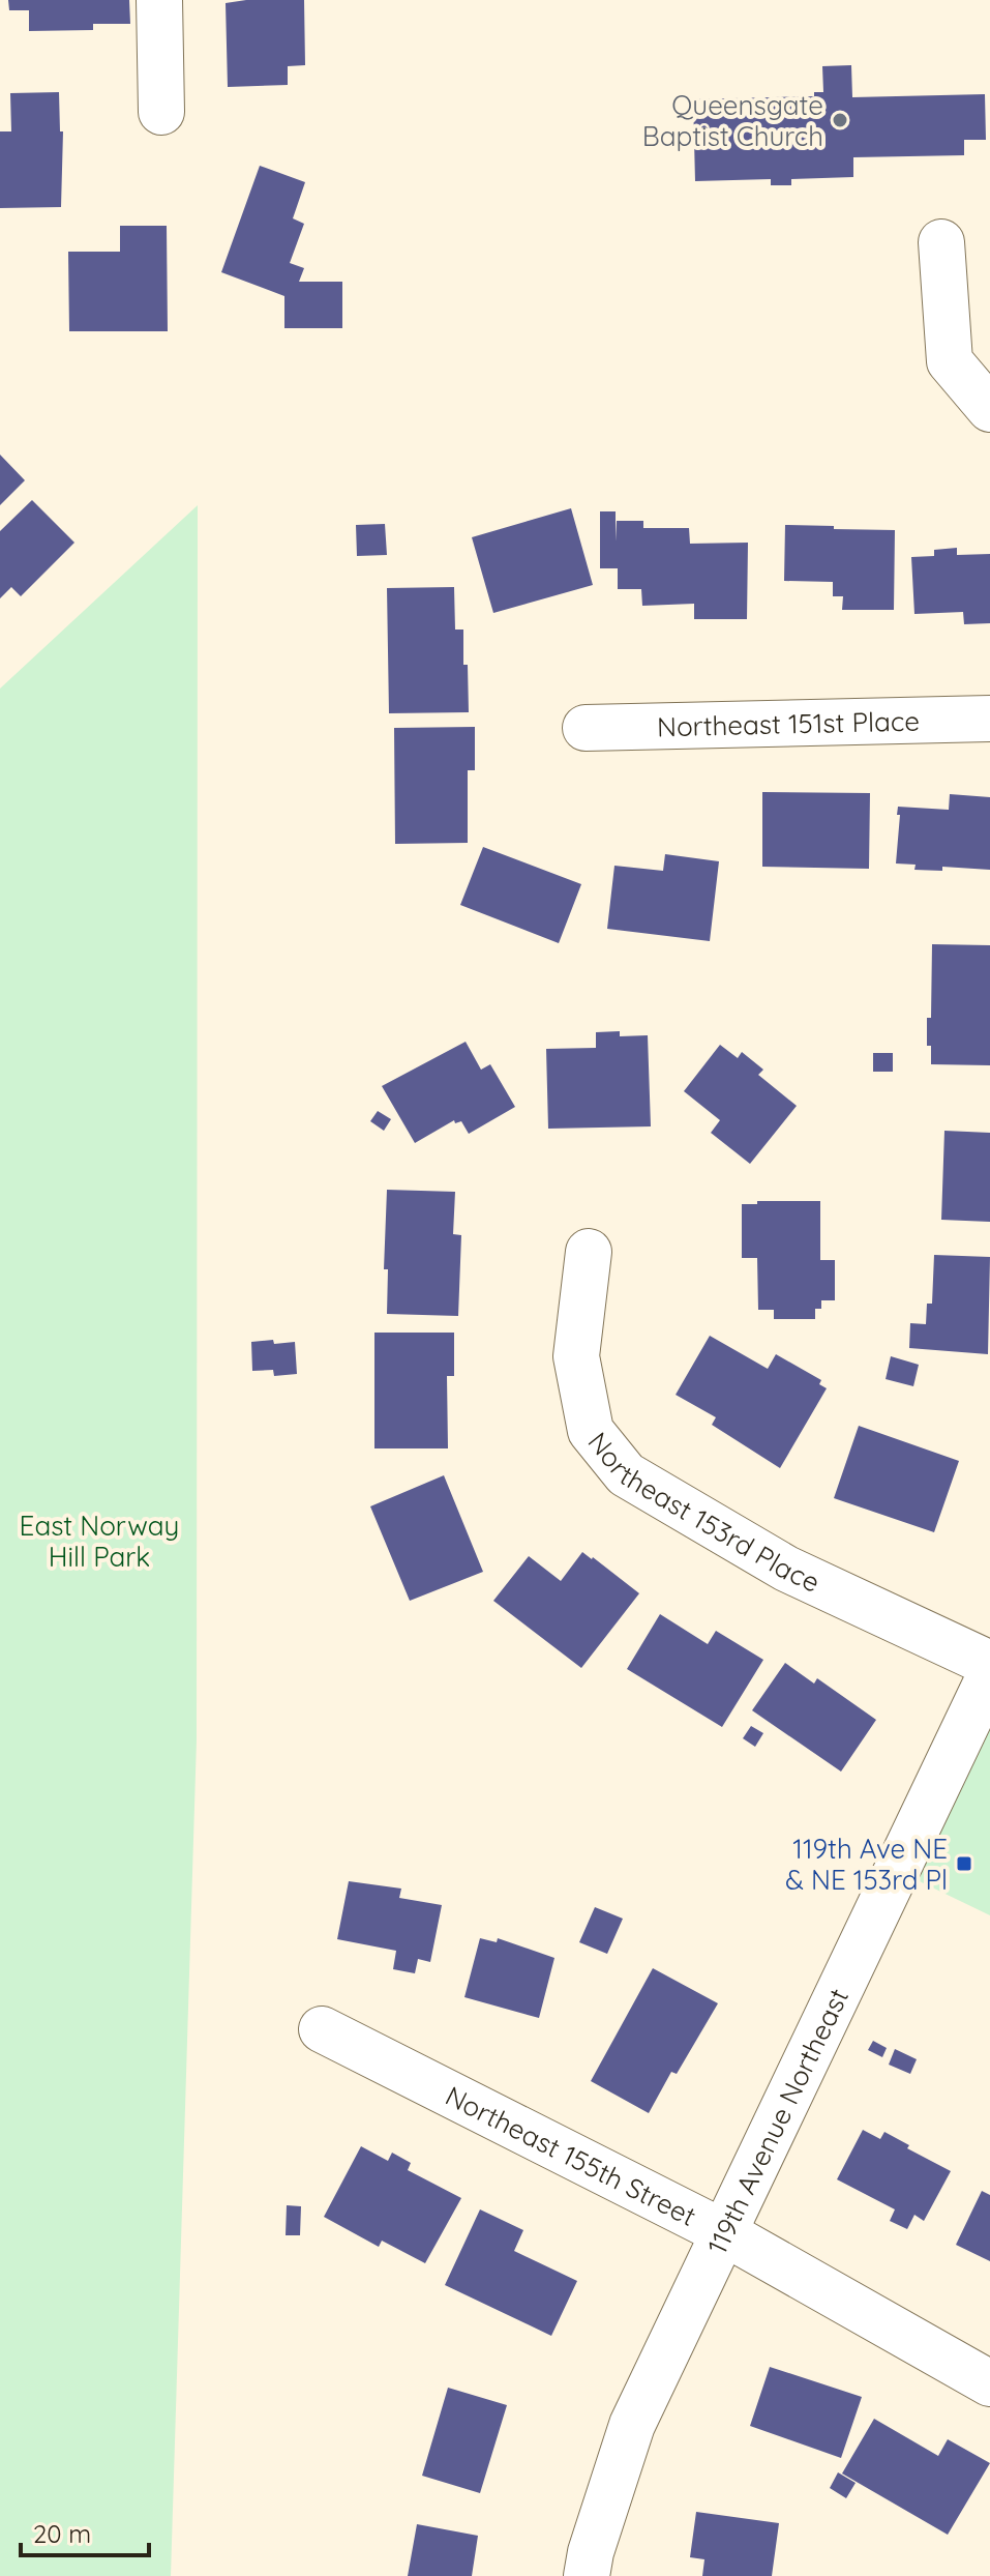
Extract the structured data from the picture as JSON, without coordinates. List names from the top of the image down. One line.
{"streets":{"street":["Northeast 151st Place","Northeast 153rd Place","119th Avenue Northeast","Northeast 155th Street"]},"crossings":[["119th Avenue Northeast","Northeast 155th Street"]],"parks":["East Norway Hill Park"],"places":{"other":["Queensgate Baptist Church"],"transit":["119th Ave NE & NE 153rd Pl"]},"scale_bar":"20 m"}
